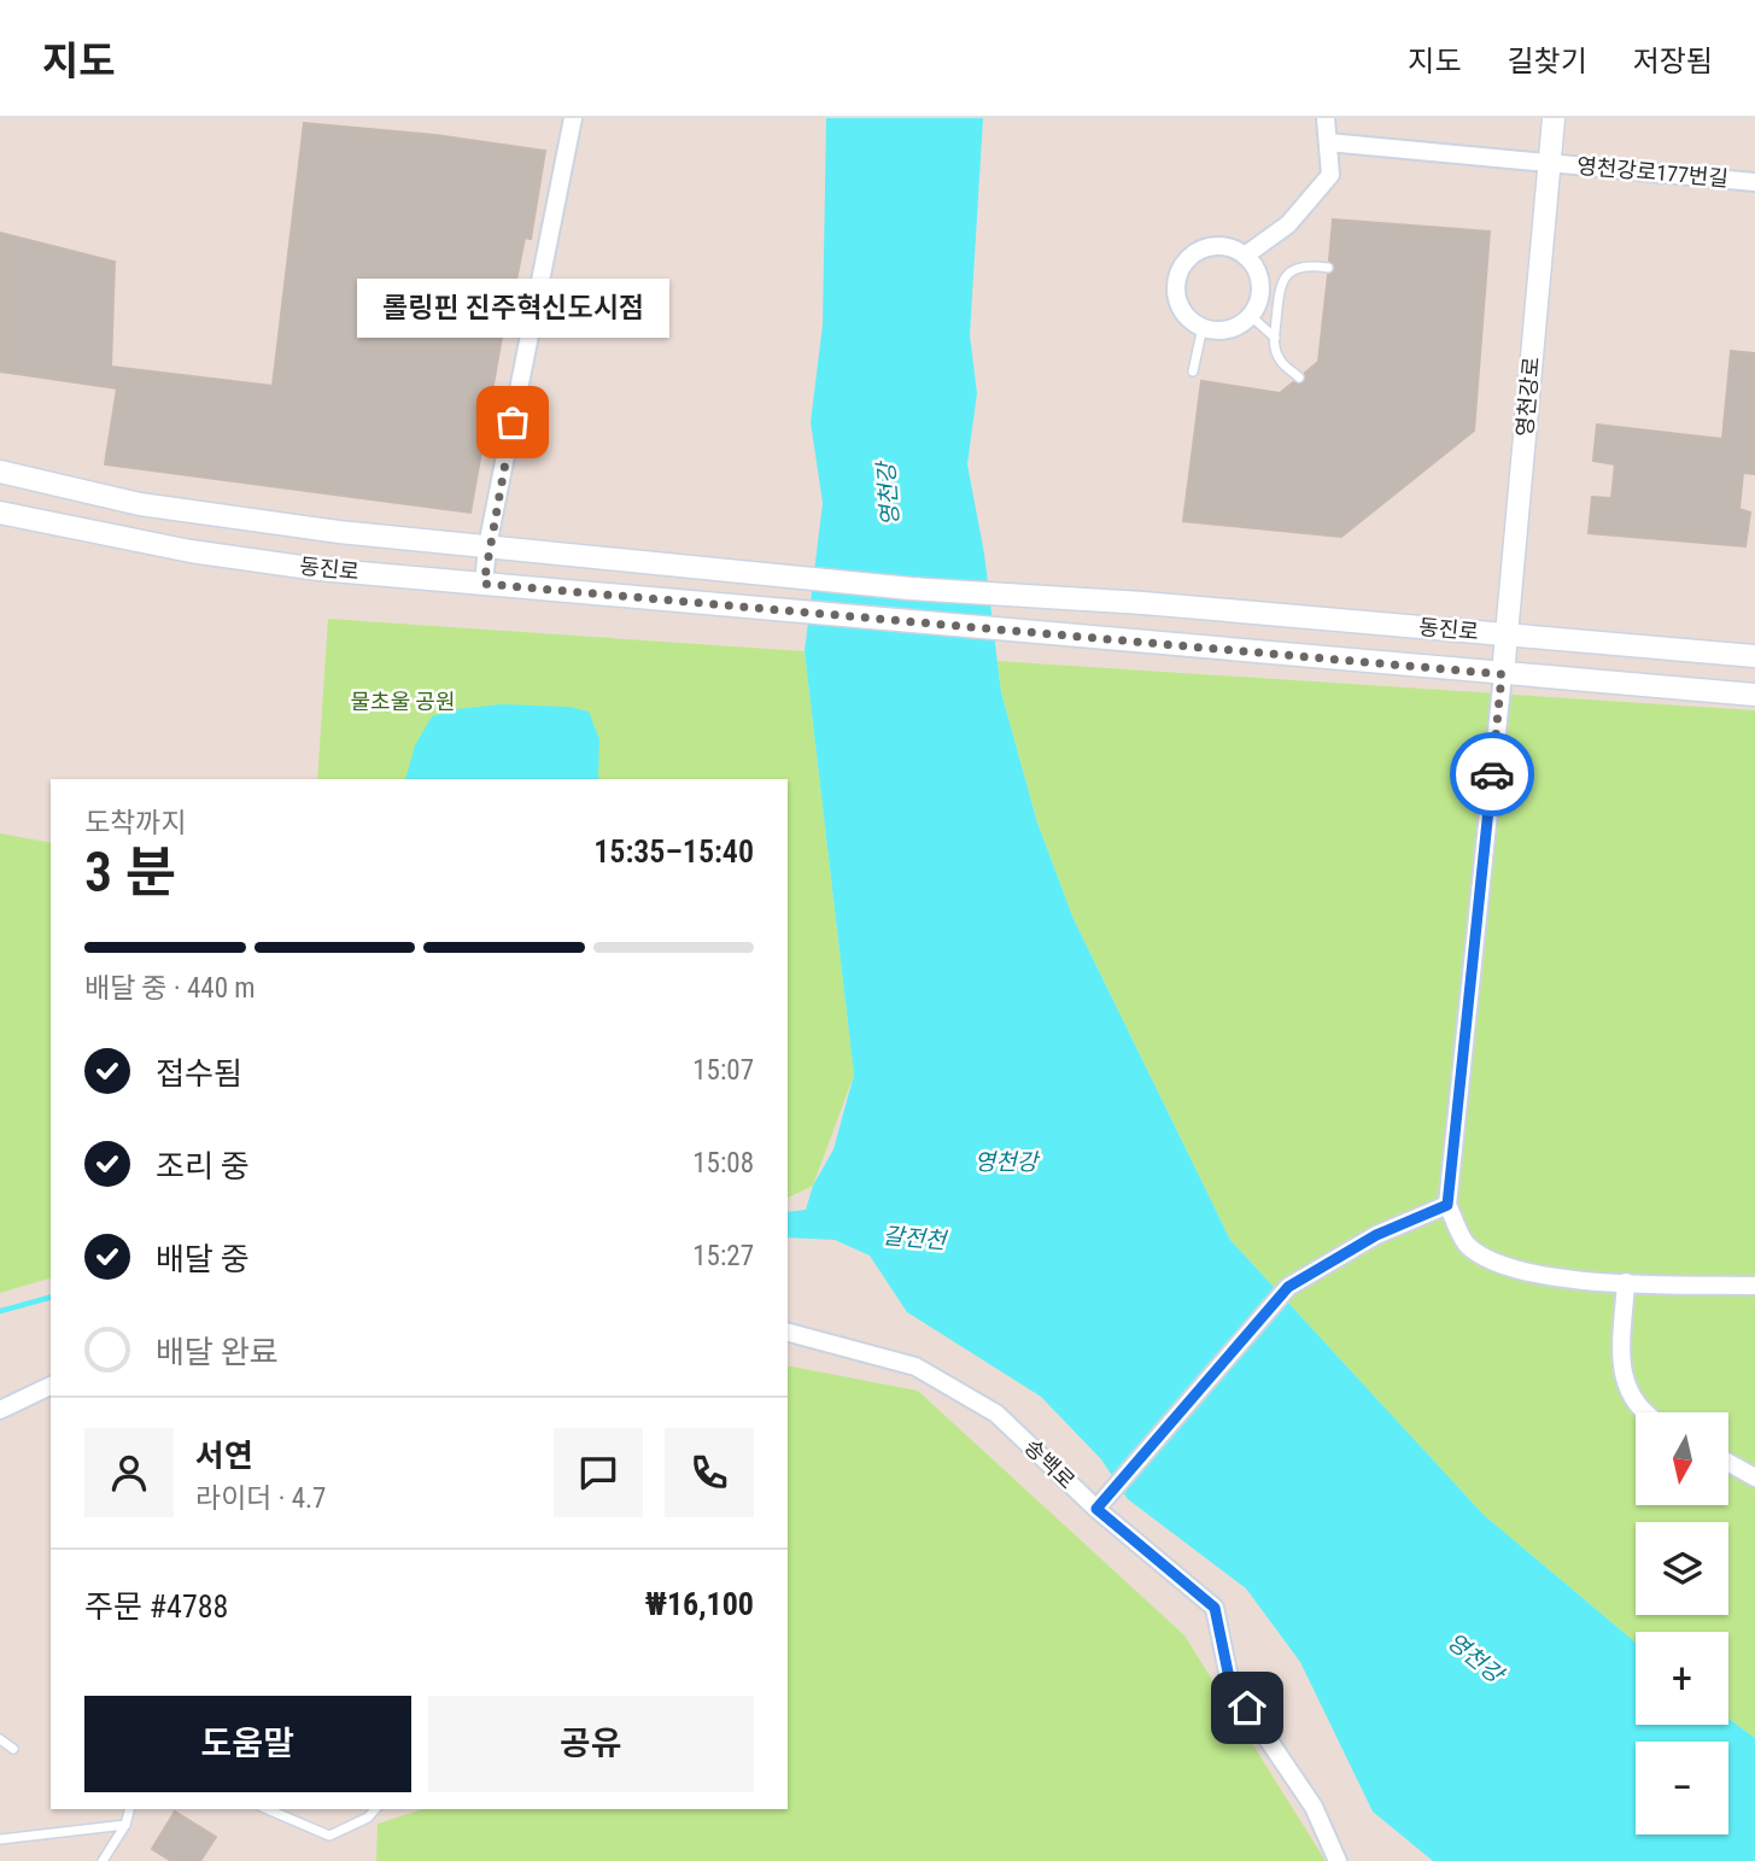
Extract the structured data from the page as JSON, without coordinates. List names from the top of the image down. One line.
{"streets":{"street":["영천강로177번길","영천강로","동진로","송백로"]},"crossings":[["영천강로177번길","영천강로"],["영천강로","동진로"]],"water":["영천강","갈전천"],"parks":["물초울 공원"],"places":["롤링핀 진주혁신도시점"],"north":"bottom","page":{"header":"지도","nav":["지도","길찾기","저장됨"],"bubble":"롤링핀 진주혁신도시점","heading":["3 분","도착까지","15:35–15:40"],"panel":["서연","라이더 · 4.7","주문 #4788","₩16,100"],"bar":"배달 중 · 440 m","list":[["접수됨","15:07"],["조리 중","15:08"],["배달 중","15:27"],"배달 완료"],"map_buttons":["+","−"],"buttons":["도움말","공유"]}}
